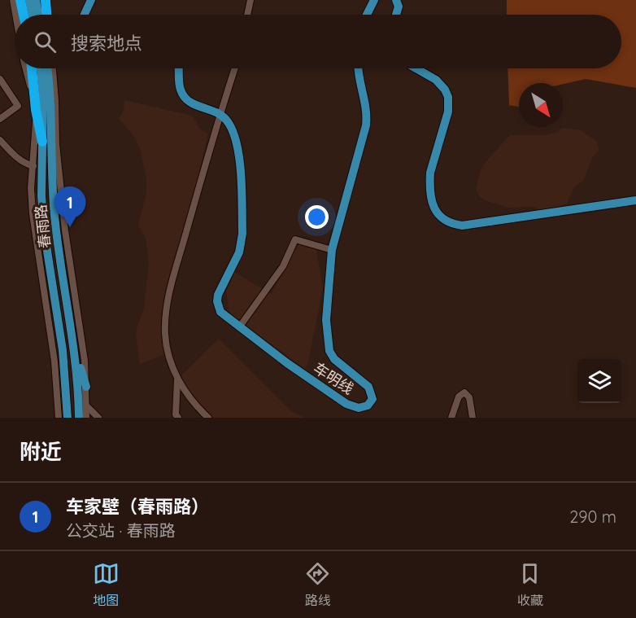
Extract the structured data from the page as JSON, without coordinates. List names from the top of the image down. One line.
{"streets":{"main road":["春雨路","车明线"]},"north":"bottom right","page":{"search":"搜索地点","pins":"1","heading":"附近","list":[{"mark":"1","name":"车家壁（春雨路）","note":"公交站 · 春雨路","value":"290 m"}],"nav":["地图","路线","收藏"]}}
